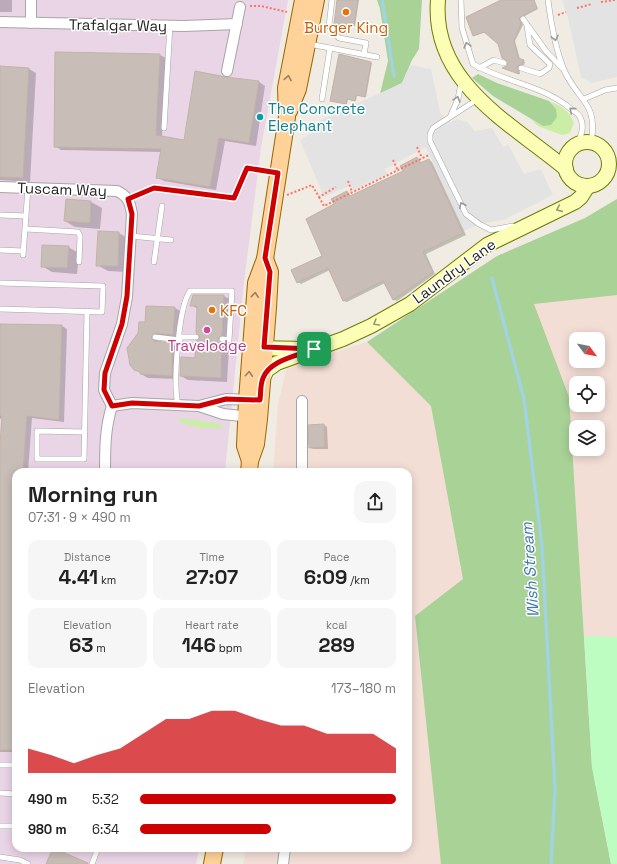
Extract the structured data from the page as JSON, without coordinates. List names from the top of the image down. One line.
{"streets":{"street":["Trafalgar Way","Tuscam Way","Laundry Lane"]},"one_way":["Laundry Lane"],"water":["Wish Stream"],"places":["Burger King","The Concrete Elephant","KFC","Travelodge"],"north":"bottom right","page":{"heading":["Morning run","07:31 · 9 × 490 m"],"stats":[["Distance","4.41 km"],["Time","27:07"],["Pace","6:09 /km"],["Elevation","63 m"],["Heart rate","146 bpm"],["kcal","289"]],"chart":["Elevation","173–180 m"],"list":[{"name":"490 m","note":"5:32"},{"name":"980 m","note":"6:34"}]}}
